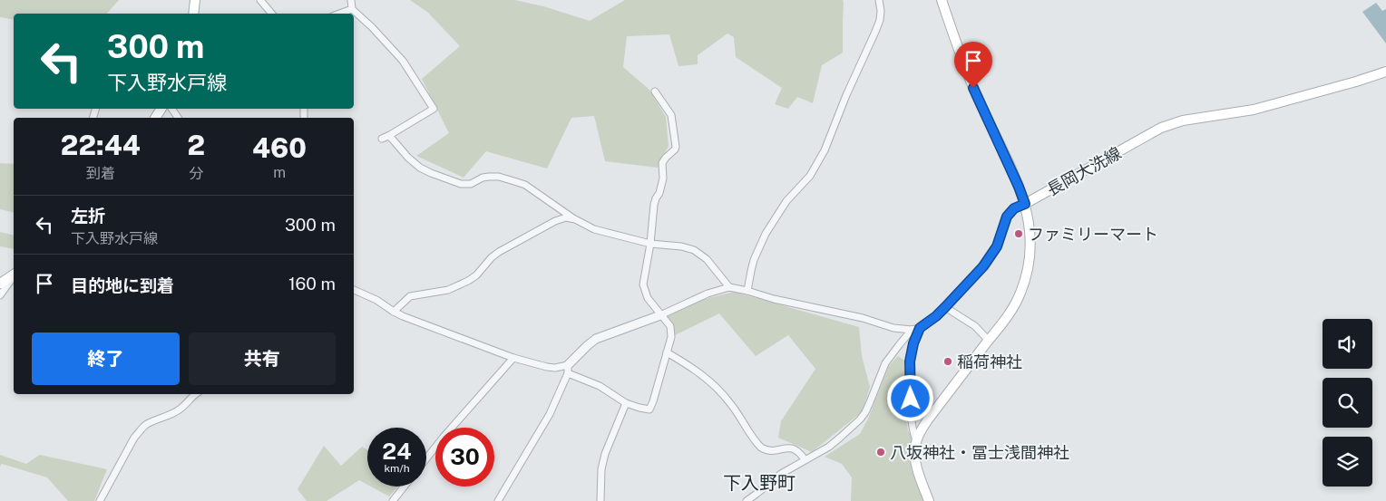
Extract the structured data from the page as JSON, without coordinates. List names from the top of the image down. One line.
{"streets":{"main road":["長岡大洗線"]},"districts":["下入野町"],"places":["ファミリーマート","稲荷神社","八坂神社・冨士浅間神社"],"page":{"turn":["300 m","下入野水戸線"],"eta":["22:44","到着","2","分","460","m"],"list":[{"name":"左折","note":"下入野水戸線","value":"300 m"},{"name":"目的地に到着","value":"160 m"}],"buttons":["終了","共有"],"speed":"24 km/h","limit":"30"}}
